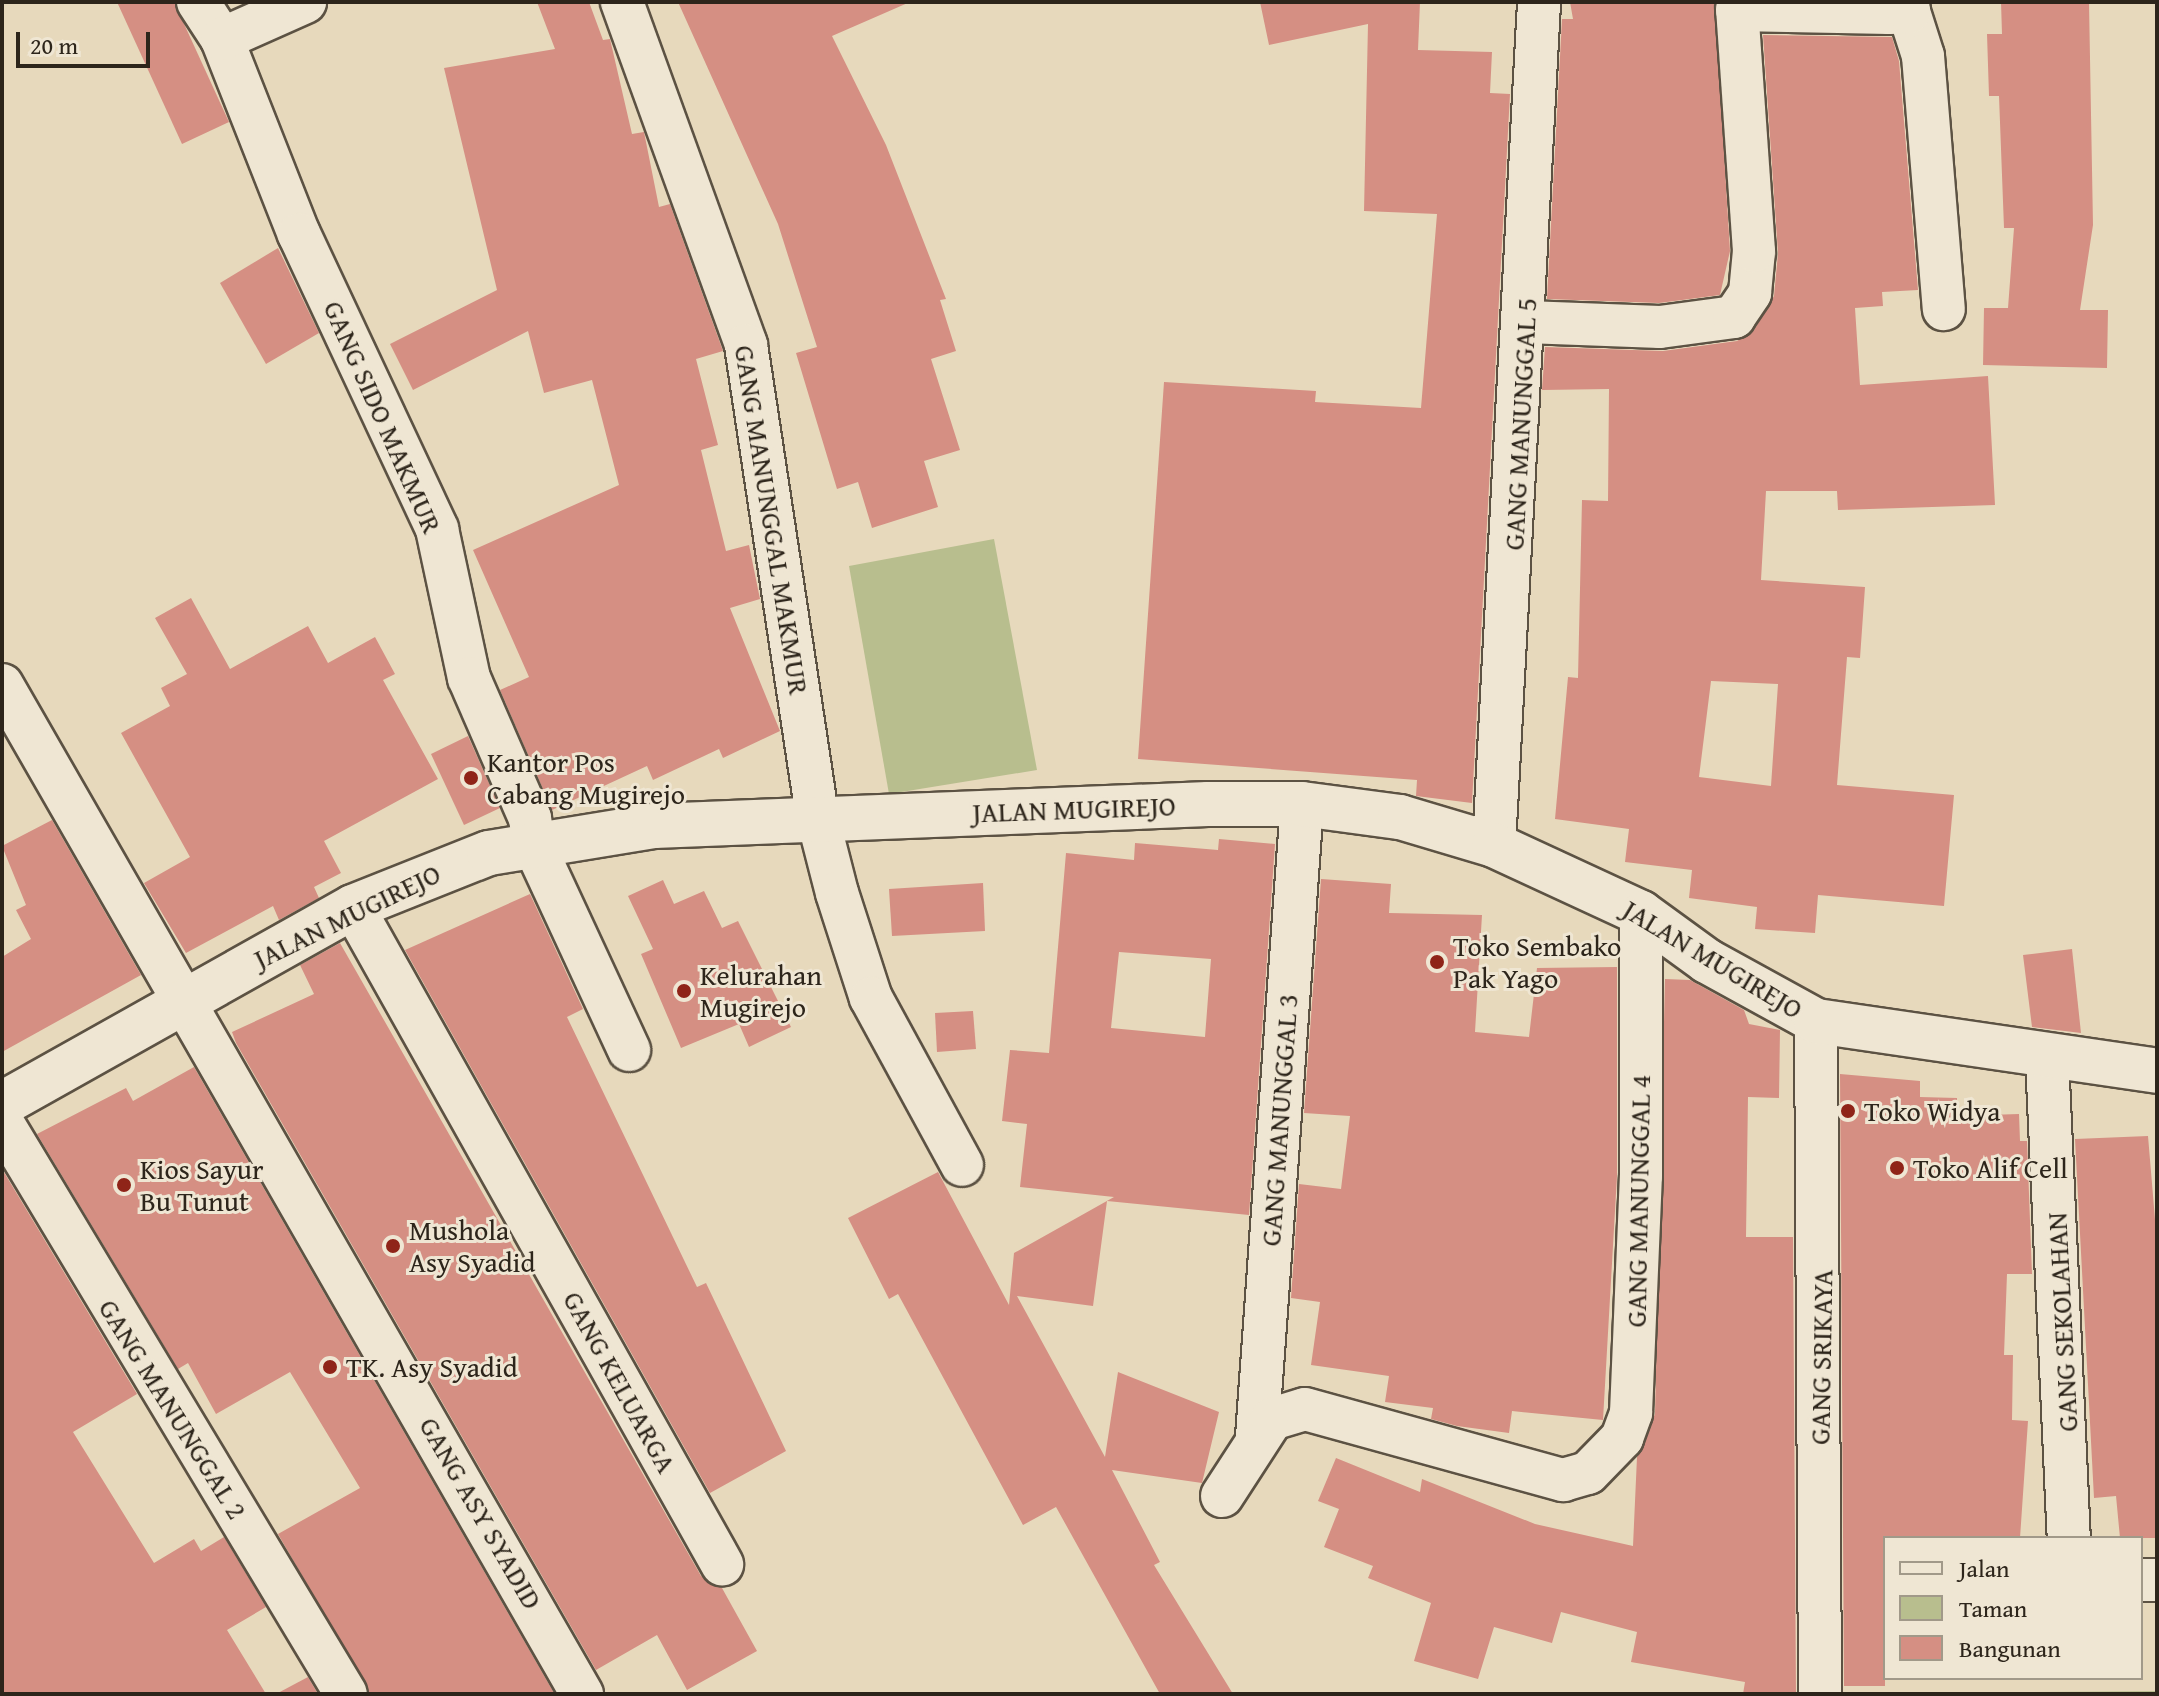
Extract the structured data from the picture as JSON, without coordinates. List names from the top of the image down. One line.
{"streets":{"street":["GANG SIDO MAKMUR","GANG MANUNGGAL 5","GANG MANUNGGAL MAKMUR","JALAN MUGIREJO","GANG MANUNGGAL 3","GANG MANUNGGAL 4","GANG SEKOLAHAN","GANG SRIKAYA","GANG KELUARGA","GANG MANUNGGAL 2","GANG ASY SYADID"]},"crossings":[["GANG SIDO MAKMUR","JALAN MUGIREJO"],["GANG MANUNGGAL 5","JALAN MUGIREJO"],["GANG MANUNGGAL MAKMUR","JALAN MUGIREJO"],["JALAN MUGIREJO","GANG MANUNGGAL 3"],["JALAN MUGIREJO","GANG MANUNGGAL 4"],["JALAN MUGIREJO","GANG SEKOLAHAN"],["JALAN MUGIREJO","GANG SRIKAYA"],["JALAN MUGIREJO","GANG KELUARGA"],["JALAN MUGIREJO","GANG ASY SYADID"],["GANG MANUNGGAL 3","GANG MANUNGGAL 4"]],"places":["Kantor Pos Cabang Mugirejo","Toko Sembako Pak Yago","Kelurahan Mugirejo","Toko Widya","Toko Alif Cell","Kios Sayur Bu Tunut","Mushola Asy Syadid","TK. Asy Syadid"],"legend":["Jalan","Taman","Bangunan"],"scale_bar":"20 m"}
